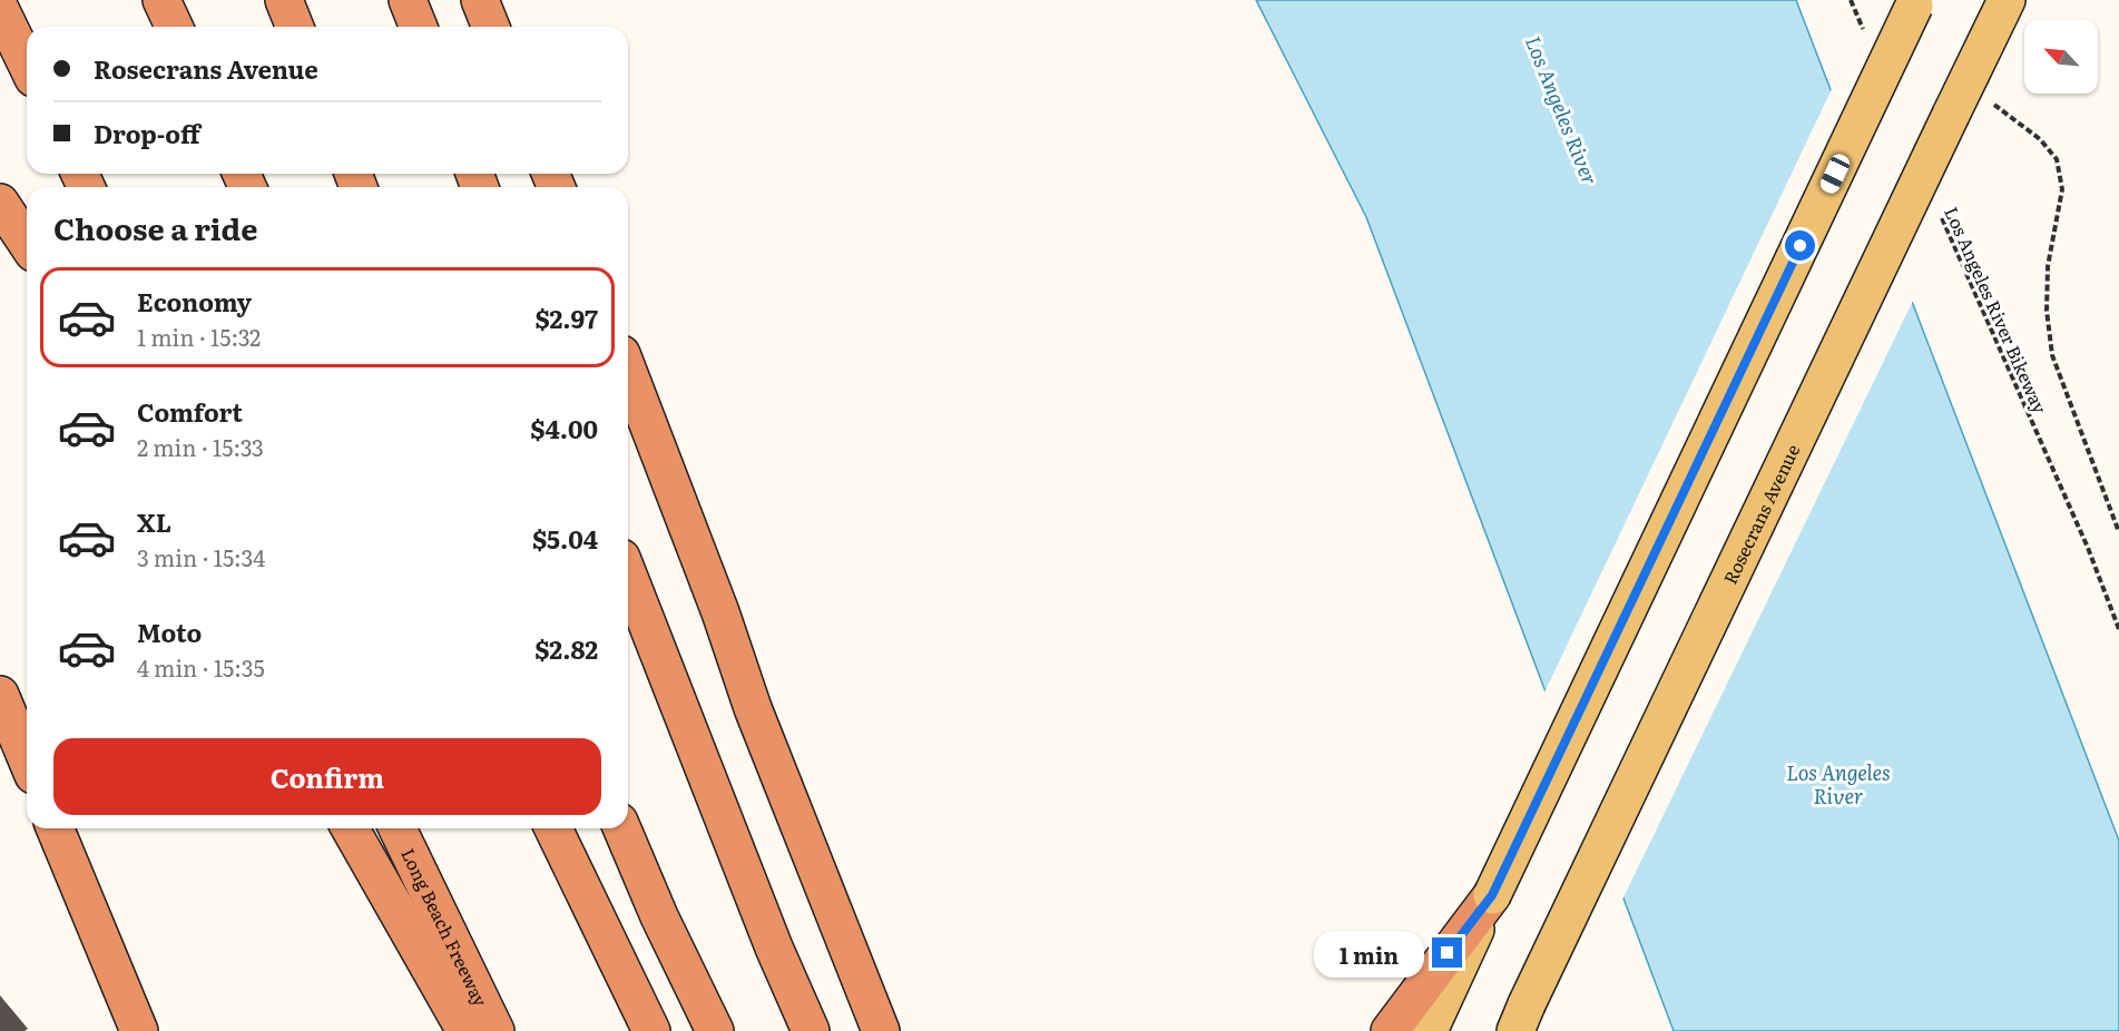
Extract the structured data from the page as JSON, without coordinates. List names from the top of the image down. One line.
{"streets":{"highway":["Long Beach Freeway"],"main road":["Rosecrans Avenue"],"path":["Los Angeles River Bikeway"]},"water":["Los Angeles River"],"north":"top left","page":{"banner":["Rosecrans Avenue","Drop-off"],"heading":"Choose a ride","list":[{"name":"Economy","note":"1 min · 15:32","value":"$2.97"},{"name":"Comfort","note":"2 min · 15:33","value":"$4.00"},{"name":"XL","note":"3 min · 15:34","value":"$5.04"},{"name":"Moto","note":"4 min · 15:35","value":"$2.82"}],"buttons":"Confirm","bubble":"1 min"}}
